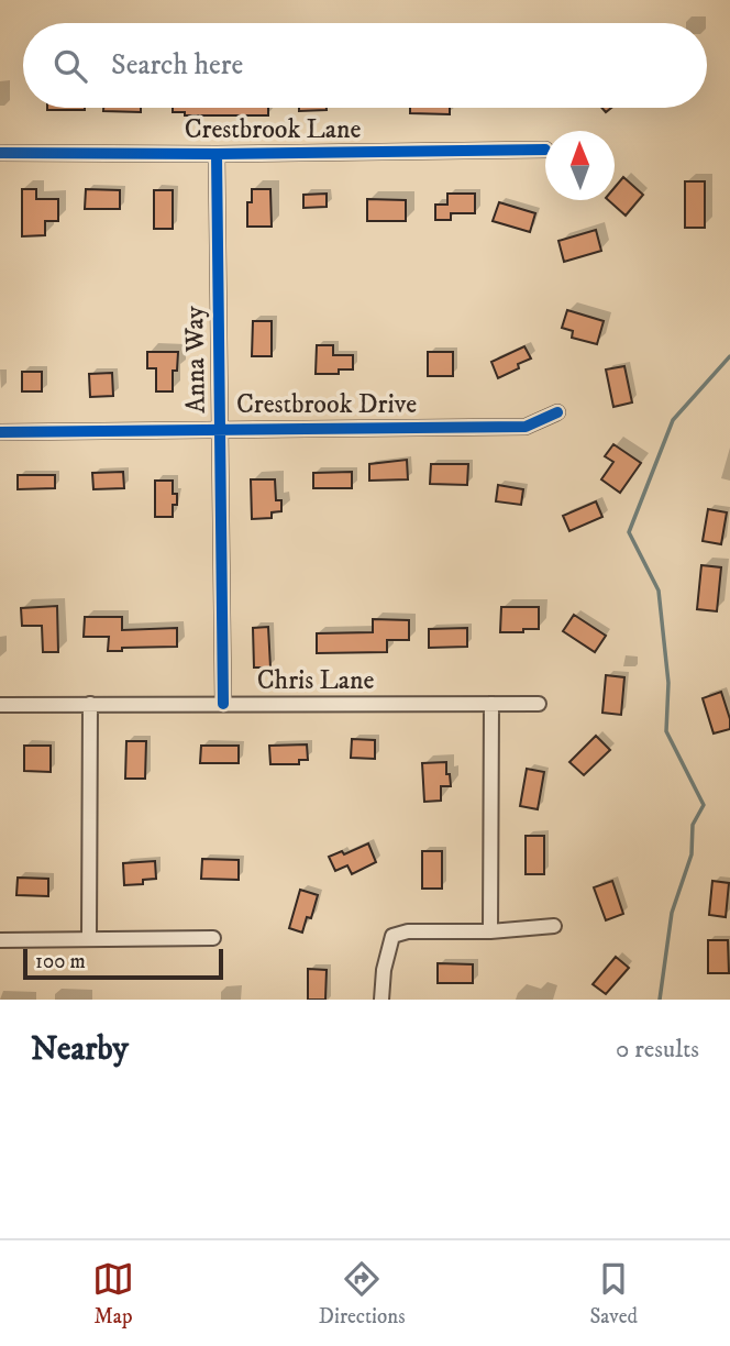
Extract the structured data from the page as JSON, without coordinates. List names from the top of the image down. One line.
{"streets":{"street":["Crestbrook Lane","Anna Way","Crestbrook Drive","Chris Lane"]},"crossings":[["Crestbrook Lane","Anna Way"],["Anna Way","Crestbrook Drive"],["Anna Way","Chris Lane"]],"scale_bar":"100 m","north":"top","page":{"search":"Search here","scale":"100 m","heading":["Nearby","0 results"],"nav":["Map","Directions","Saved"]}}
